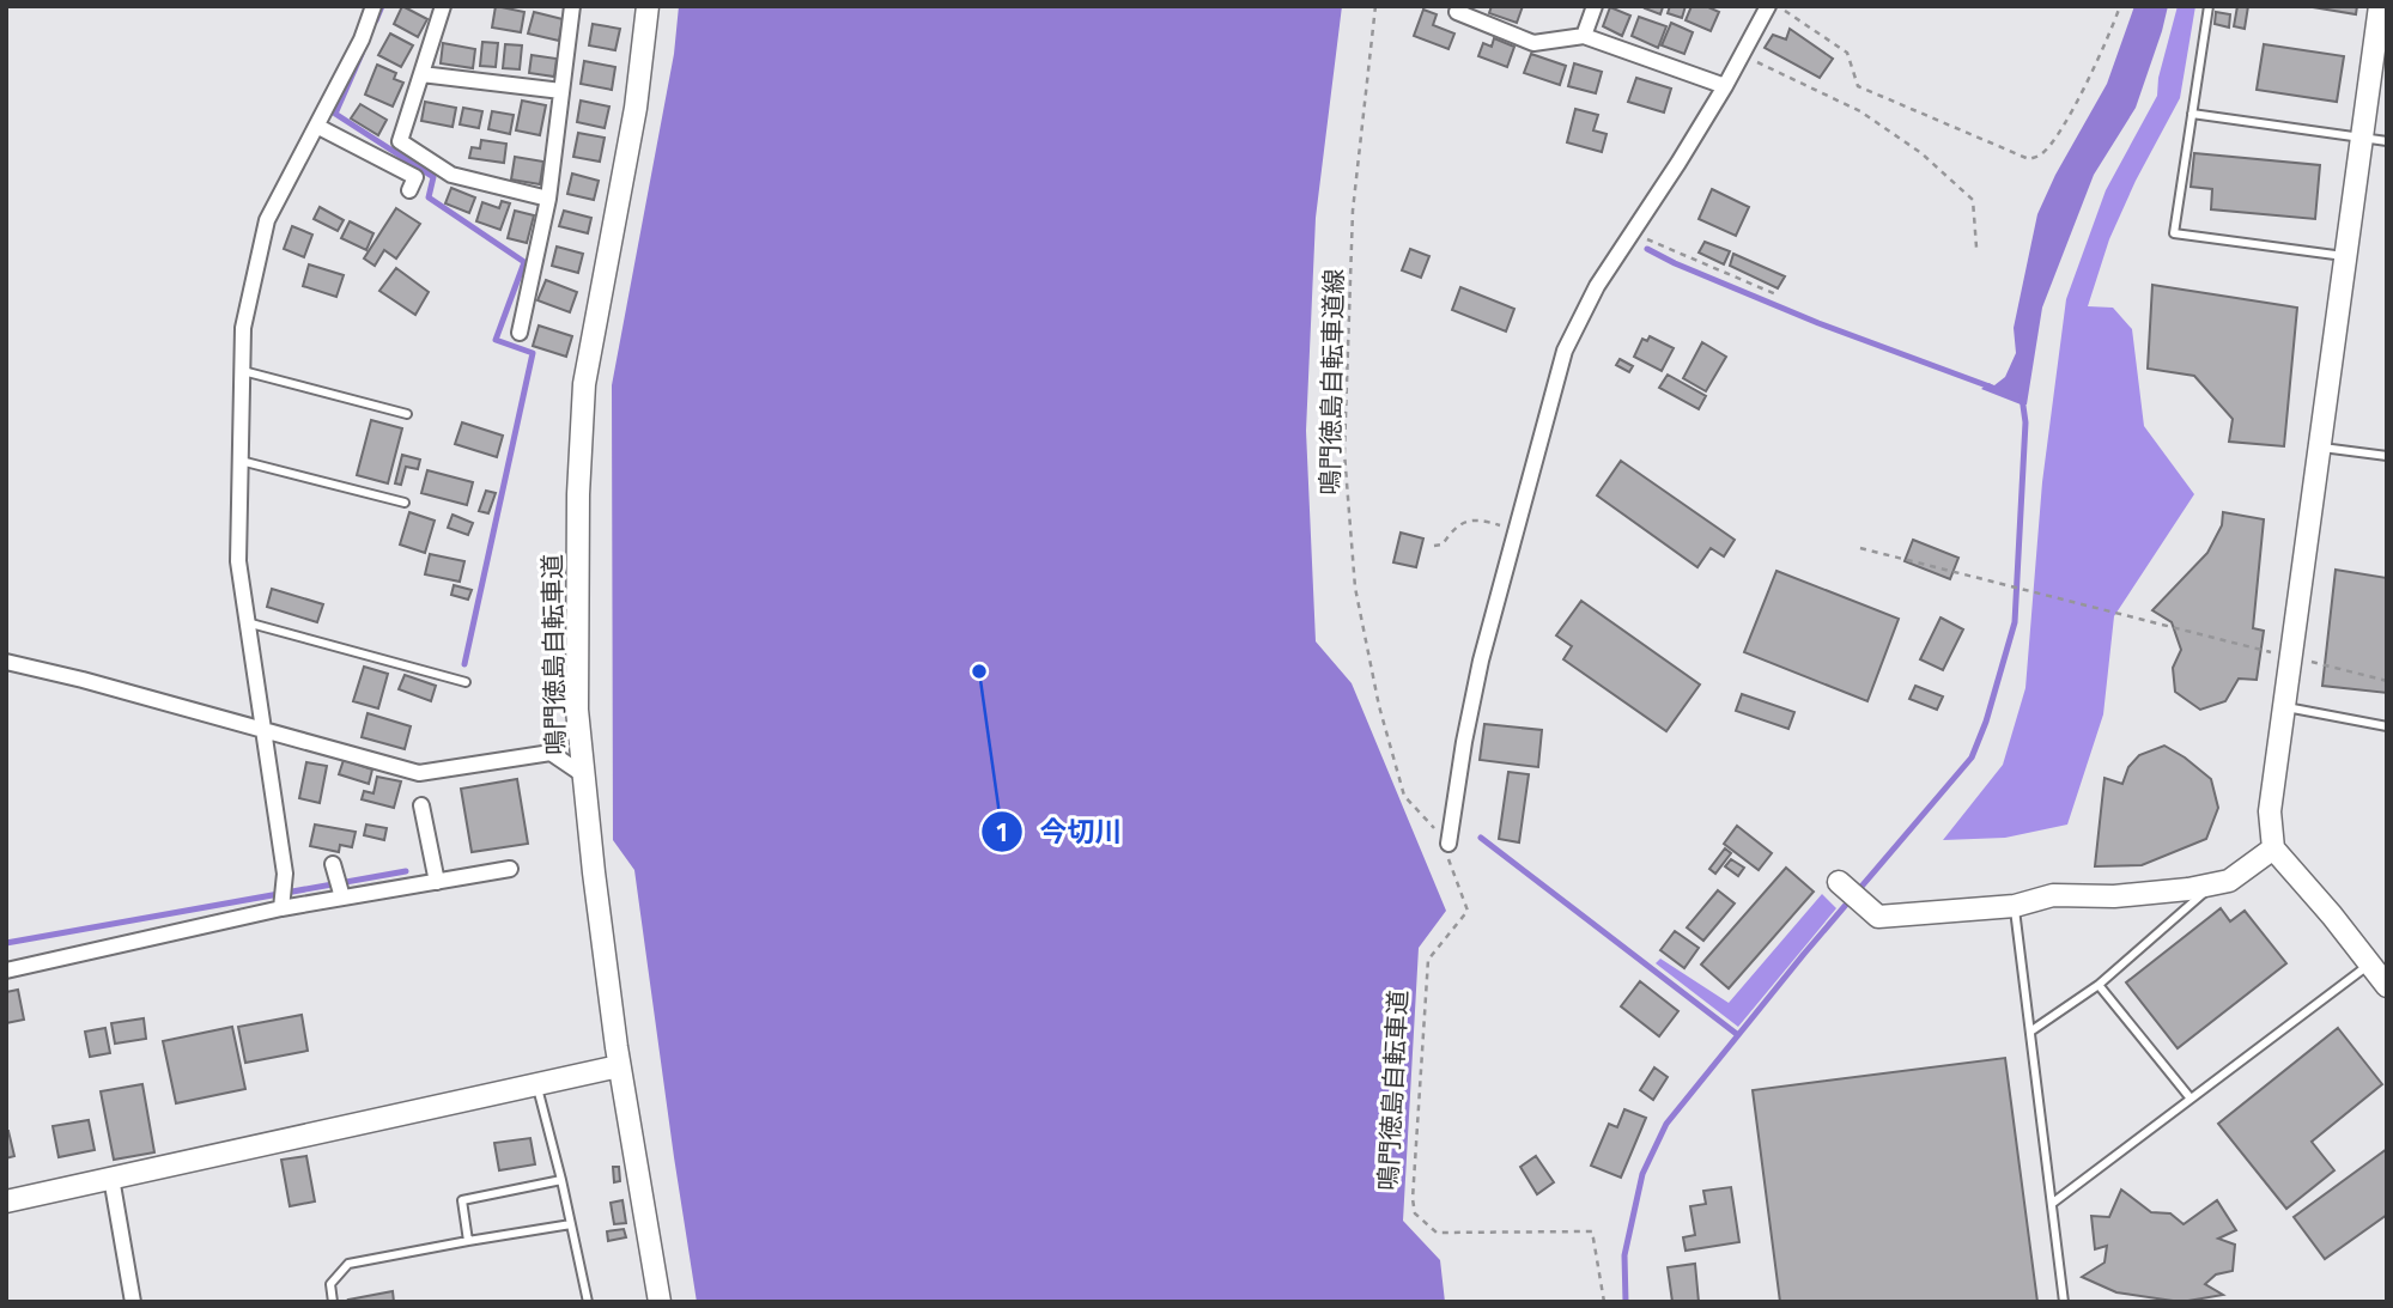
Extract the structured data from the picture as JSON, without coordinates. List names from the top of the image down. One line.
{"streets":{"street":["鳴門徳島自転車道"],"path":["鳴門徳島自転車道線"]},"crossings":[["鳴門徳島自転車道線","鳴門徳島自転車道"]],"places":["今切川"]}
